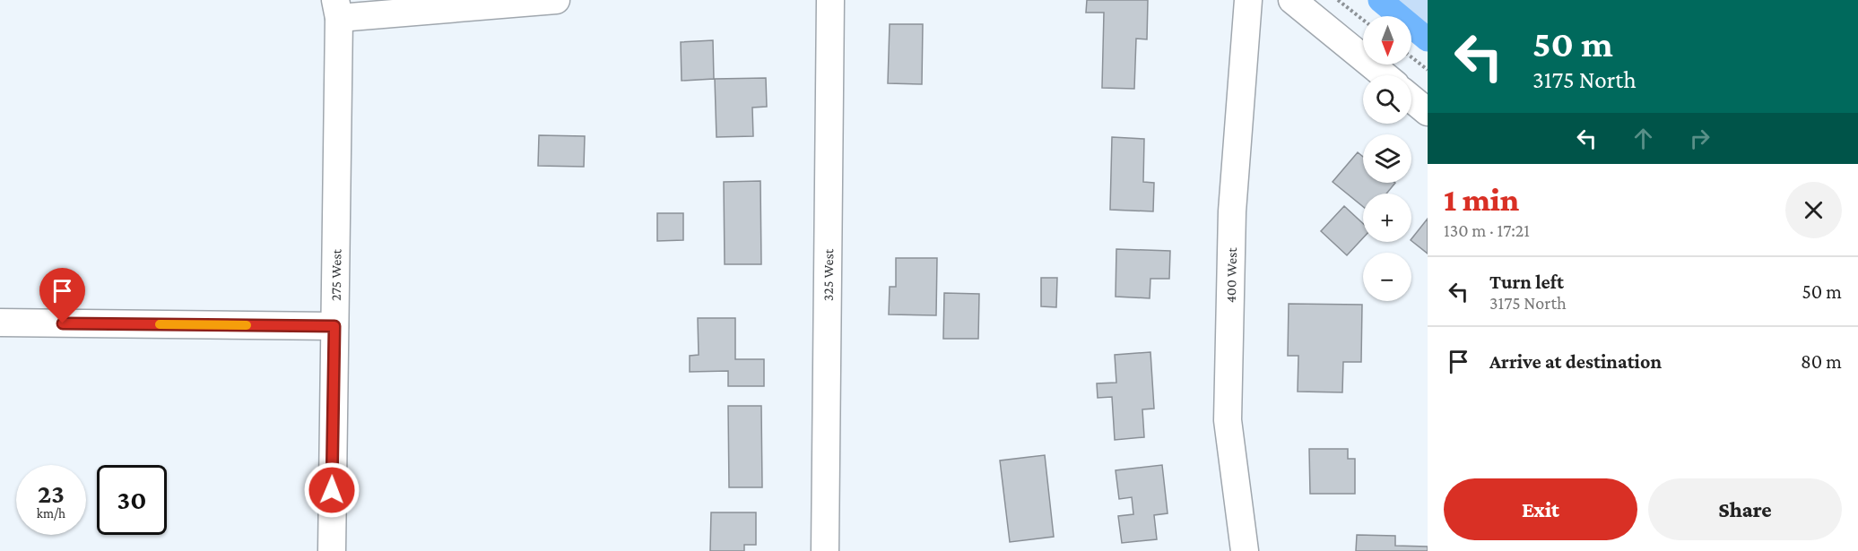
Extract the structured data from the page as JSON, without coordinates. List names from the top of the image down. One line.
{"streets":{"street":["275 West","325 West","400 West"]},"north":"bottom","page":{"turn":["50 m","3175 North"],"map_buttons":["+","−"],"heading":["1 min","130 m · 17:21"],"list":[{"name":"Turn left","note":"3175 North","value":"50 m"},{"name":"Arrive at destination","value":"80 m"}],"speed":"23 km/h","limit":"30","buttons":["Exit","Share"]}}
